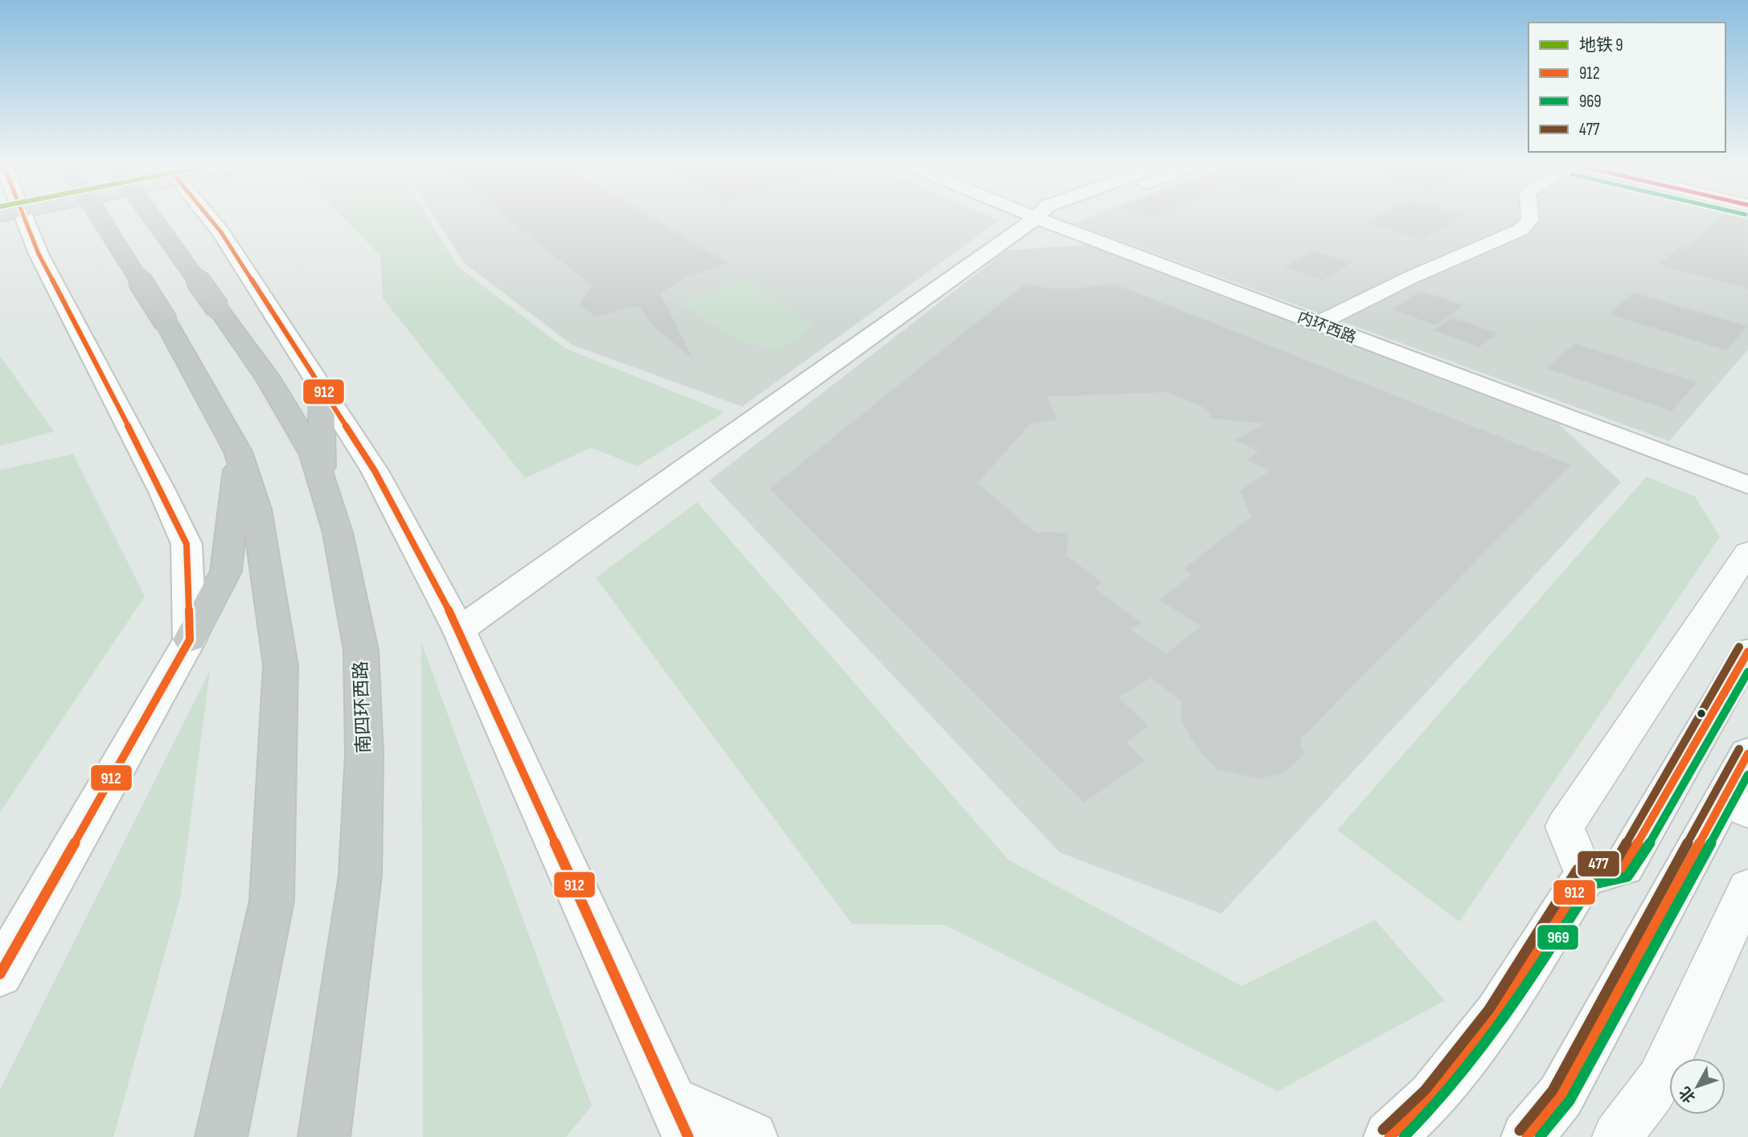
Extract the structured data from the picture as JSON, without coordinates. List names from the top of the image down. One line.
{"streets":{"highway":["南四环西路"],"main road":["内环西路"]},"lines":["transit line 912","transit line 477","transit line 969"],"legend":["地铁 9","912","969","477"],"north":"bottom left"}
